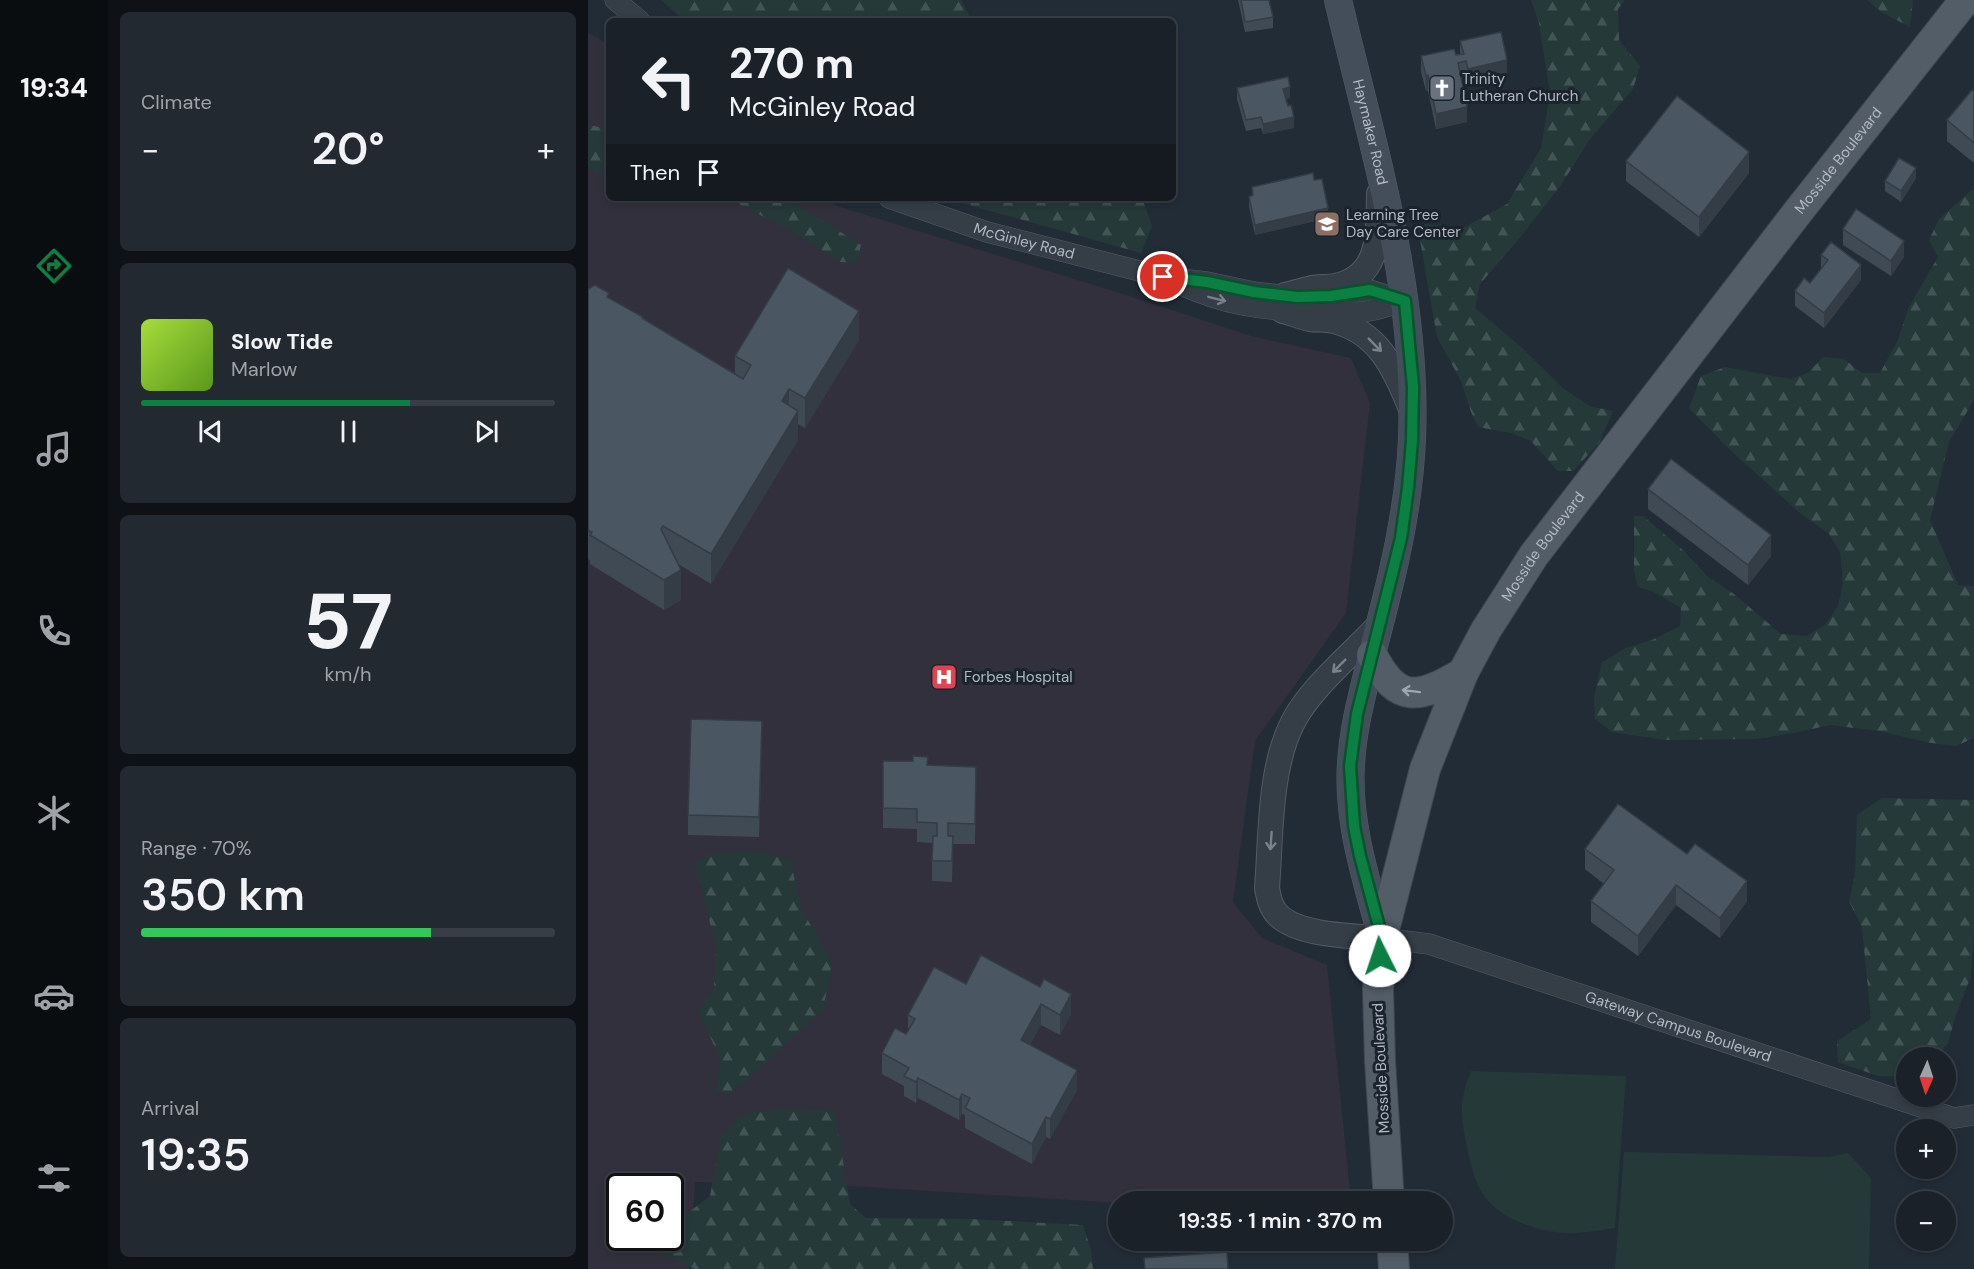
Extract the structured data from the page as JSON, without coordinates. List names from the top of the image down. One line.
{"streets":{"main road":["Haymaker Road","Mosside Boulevard"],"street":["McGinley Road","Gateway Campus Boulevard"]},"crossings":[["Haymaker Road","Mosside Boulevard"],["Haymaker Road","McGinley Road"],["Haymaker Road","Gateway Campus Boulevard"],["Mosside Boulevard","Gateway Campus Boulevard"]],"places":{"church":["Trinity Lutheran Church"],"school or university":["Learning Tree Day Care Center"],"hospital":["Forbes Hospital"]},"north":"bottom","page":{"tabs":"19:34","tile":["Climate",["57","km/h"],["Range · 70%","350 km"],["Arrival","19:35"]],"turn":["270 m","McGinley Road"],"heat":["−","20°","+"],"then":"Then","song":["Slow Tide","Marlow"],"map_buttons":["+","−"],"limit":"60","trip":"19:35 · 1 min · 370 m"}}
